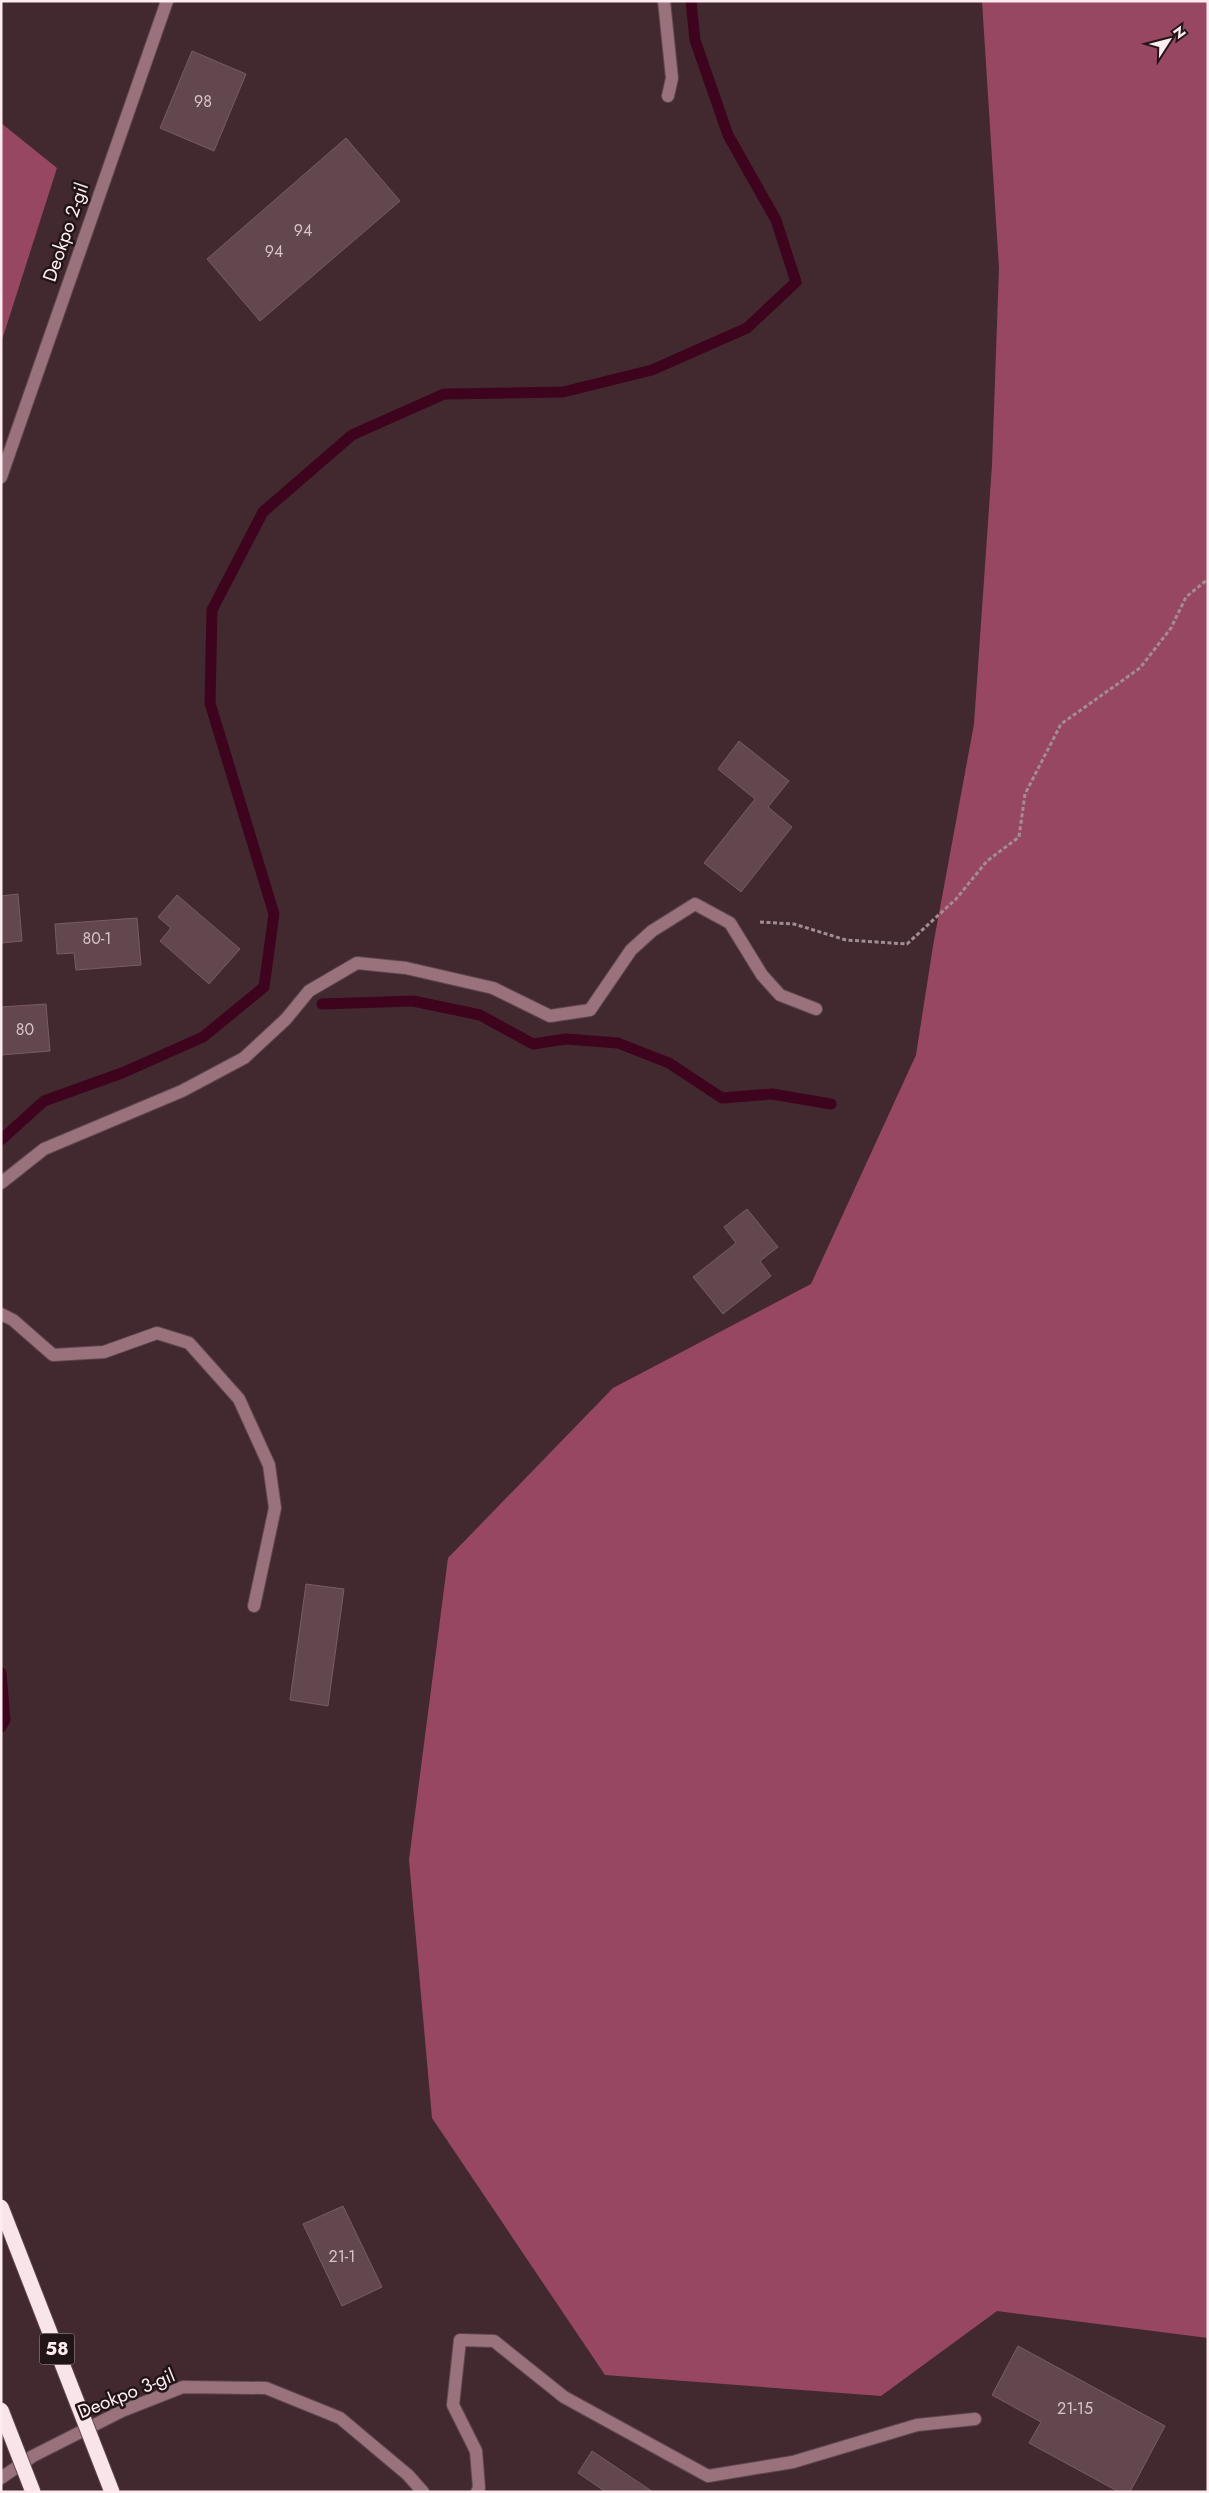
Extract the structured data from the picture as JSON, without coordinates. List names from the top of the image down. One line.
{"streets":{"highway":["58"],"street":["Deokpo 2-gil","Deokpo 3-gil"]},"house_numbers":["98","94","94","80-1","80","21-1","21-15"],"north":"top right"}
